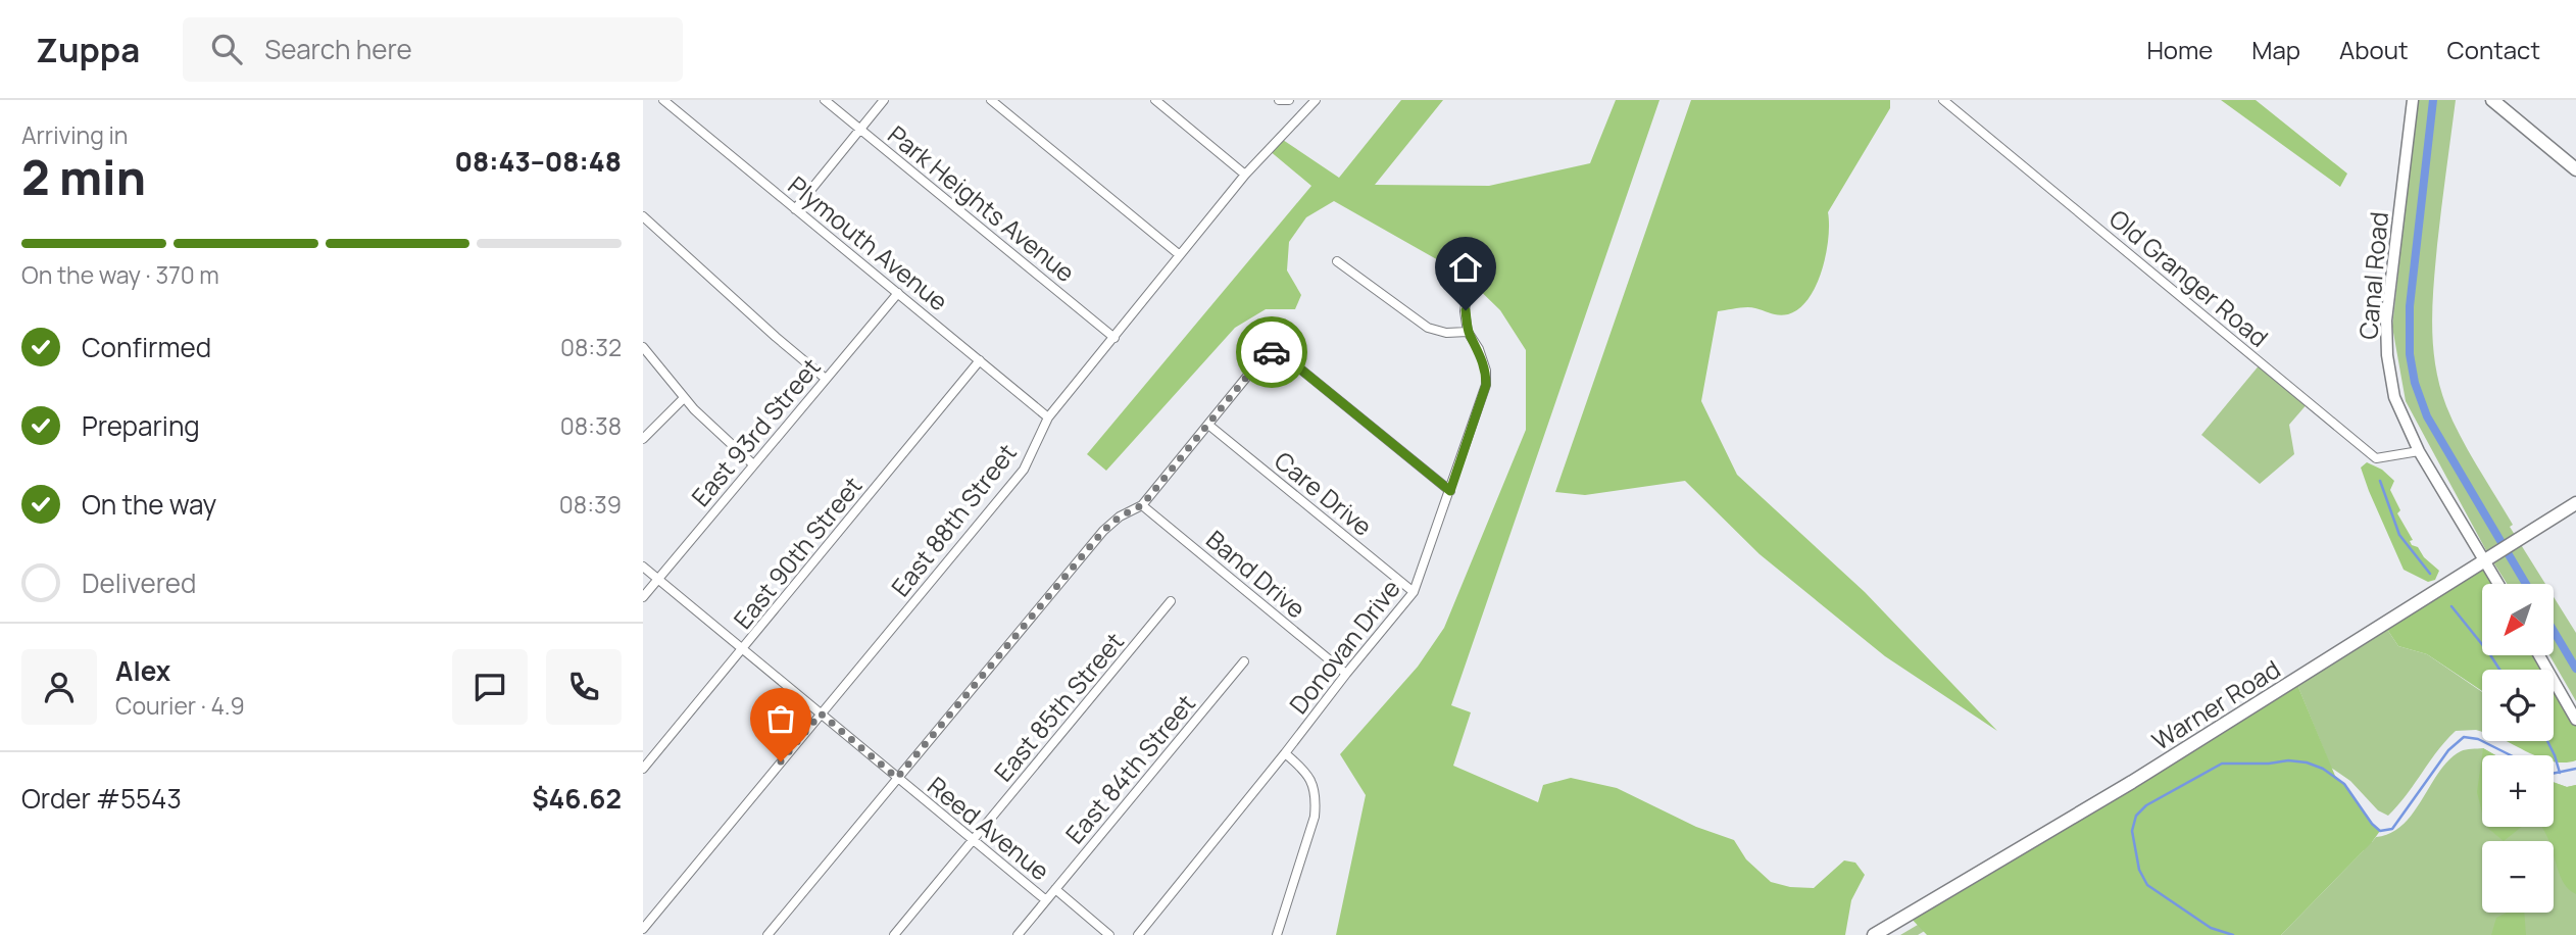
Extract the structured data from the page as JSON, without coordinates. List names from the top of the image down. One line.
{"streets":{"main road":["Warner Road"],"street":["Park Heights Avenue","Plymouth Avenue","Canal Road","Old Granger Road","East 93rd Street","Care Drive","East 88th Street","East 90th Street","Band Drive","Donovan Drive","East 85th Street","East 84th Street","Reed Avenue"]},"crossings":[["Park Heights Avenue","East 88th Street"],["Plymouth Avenue","East 93rd Street"],["Plymouth Avenue","East 88th Street"],["Plymouth Avenue","East 90th Street"],["Canal Road","Old Granger Road"],["Canal Road","Warner Road"],["East 93rd Street","Reed Avenue"],["Care Drive","Donovan Drive"],["East 88th Street","Reed Avenue"],["East 90th Street","Reed Avenue"],["Band Drive","Donovan Drive"],["East 85th Street","Reed Avenue"],["East 84th Street","Reed Avenue"]],"north":"bottom left","page":{"header":"Zuppa","search":"Search here","nav":["Home","Map","About","Contact"],"heading":["2 min","Arriving in","08:43–08:48"],"panel":["Alex","Courier · 4.9","Order #5543","$46.62"],"bar":"On the way · 370 m","list":[["Confirmed","08:32"],["Preparing","08:38"],["On the way","08:39"],"Delivered"],"map_buttons":["+","−"]}}
